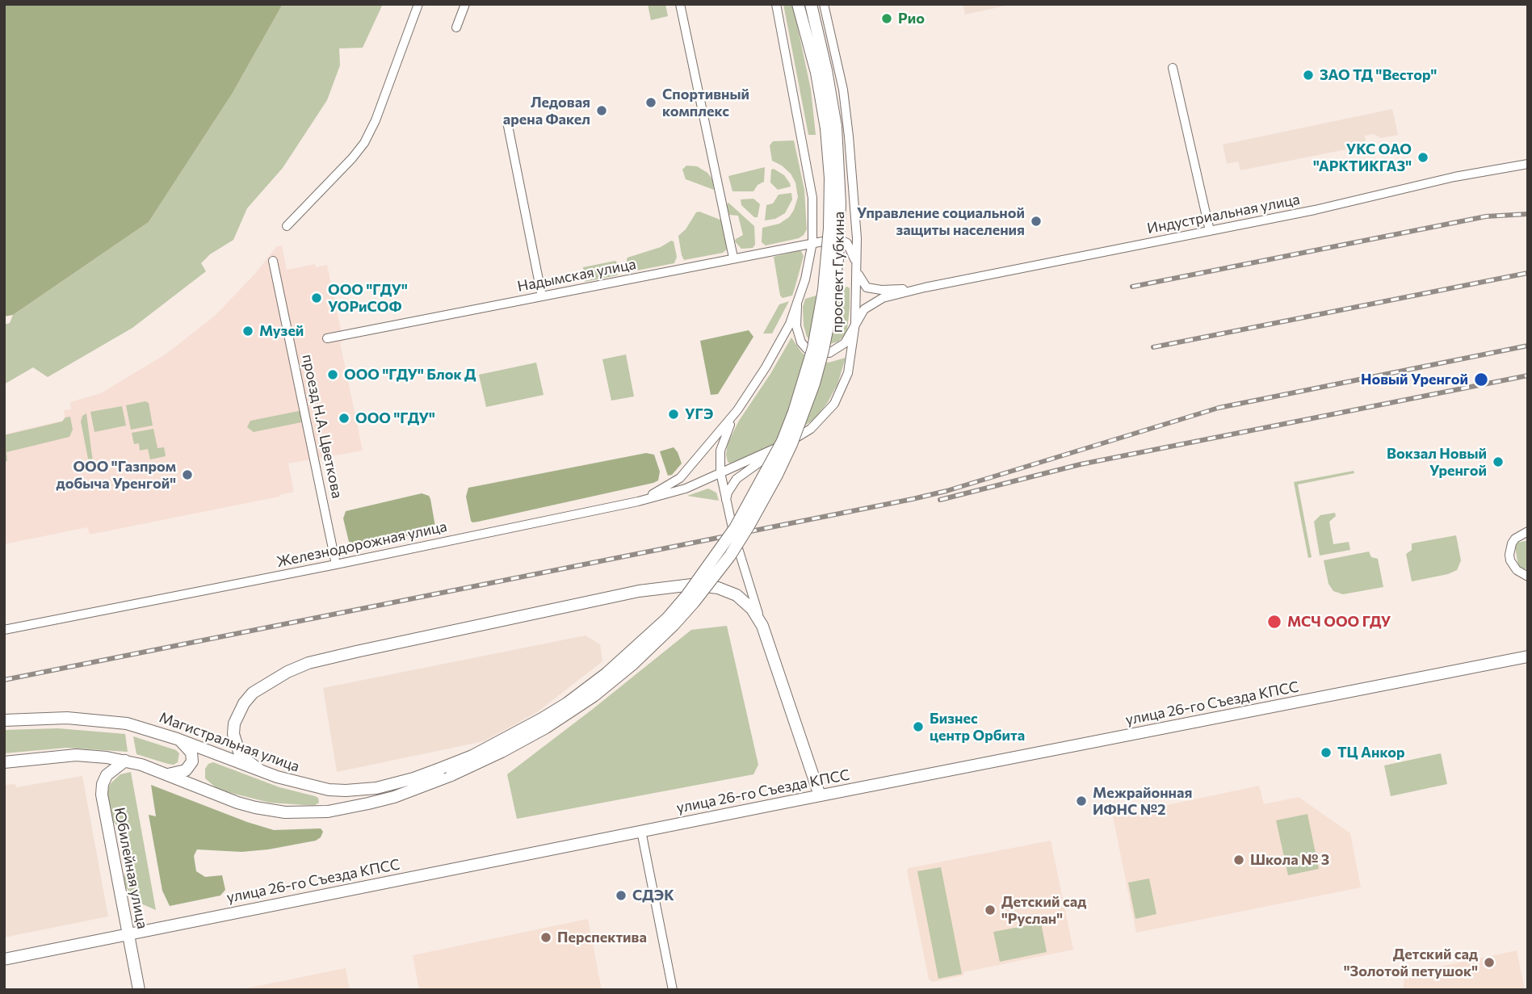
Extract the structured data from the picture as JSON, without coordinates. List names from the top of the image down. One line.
{"streets":{"main road":["улица 26-го Съезда КПСС","Магистральная улица","Юбилейная улица"],"street":["Индустриальная улица","проспект Губкина","Надымская улица","проезд Н.А. Цветкова","Железнодорожная улица"]},"crossings":[["Индустриальная улица","проспект Губкина"],["Индустриальная улица","Надымская улица"],["проспект Губкина","Надымская улица"],["проспект Губкина","Железнодорожная улица"],["проезд Н.А. Цветкова","Железнодорожная улица"],["улица 26-го Съезда КПСС","Юбилейная улица"]],"places":["Рио","ЗАО ТД \"Вестор\"","Спортивный комплекс","Ледовая арена Факел","УКС ОАО \"АРКТИКГАЗ\"","Управление социальной защиты населения","ООО \"ГДУ\" УОРиСОФ","Музей","ООО \"ГДУ\" Блок Д","Новый Уренгой","УГЭ","ООО \"ГДУ\"","Вокзал Новый Уренгой","ООО \"Газпром добыча Уренгой\"","МСЧ ООО ГДУ","Бизнес центр Орбита","ТЦ Анкор","Межрайонная ИФНС №2","Школа № 3","СДЭК","Детский сад \"Руслан\"","Перспектива","Детский сад \"Золотой петушок\""]}
